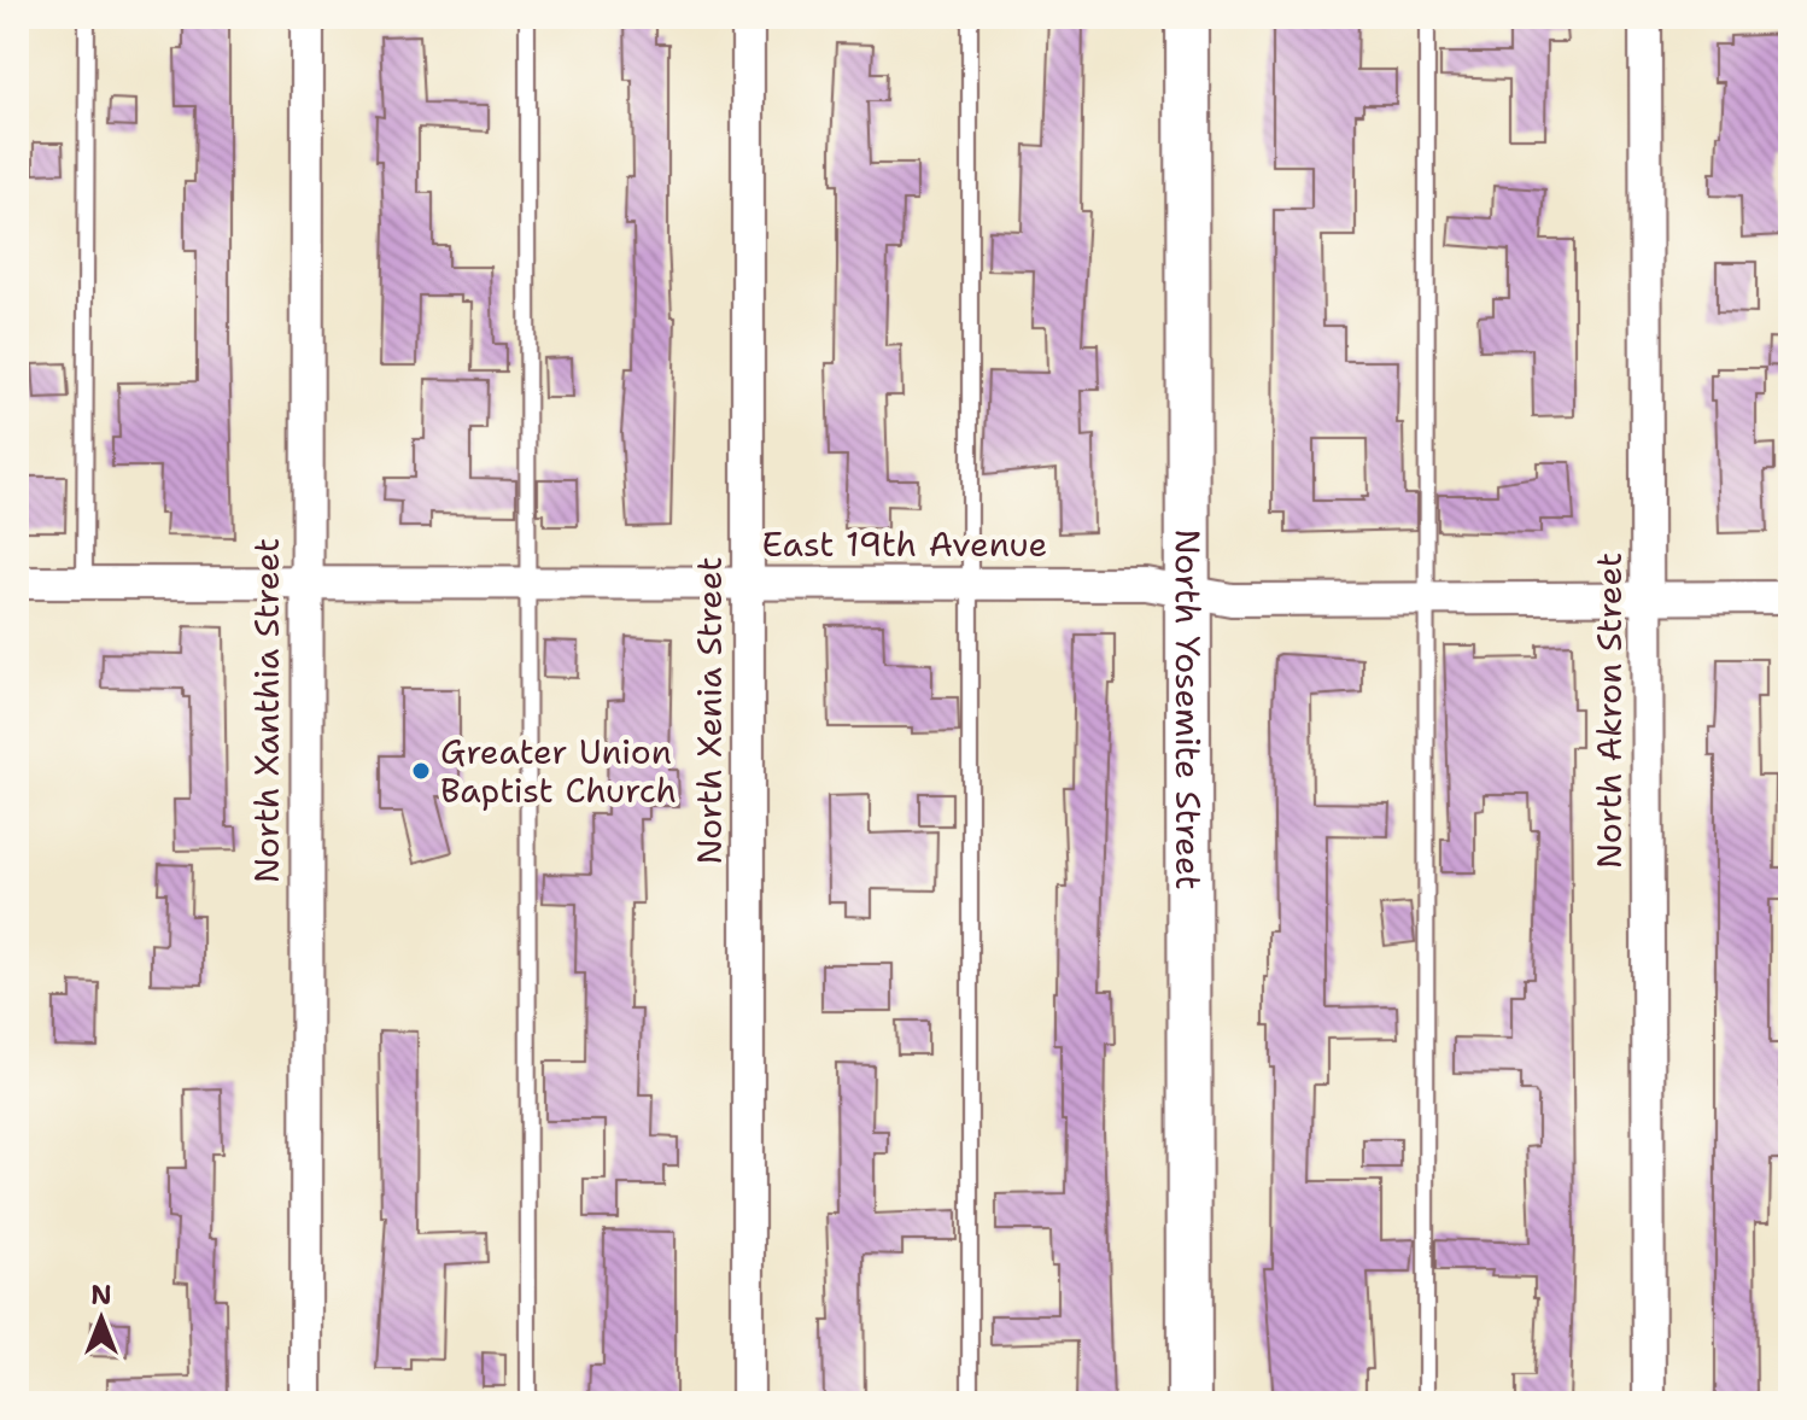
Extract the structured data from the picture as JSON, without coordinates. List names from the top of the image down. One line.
{"streets":{"main road":["North Yosemite Street"],"street":["East 19th Avenue","North Xanthia Street","North Xenia Street","North Akron Street"]},"crossings":[["East 19th Avenue","North Yosemite Street"],["East 19th Avenue","North Xanthia Street"],["East 19th Avenue","North Xenia Street"],["East 19th Avenue","North Akron Street"]],"places":["Greater Union Baptist Church"],"north":"top"}
